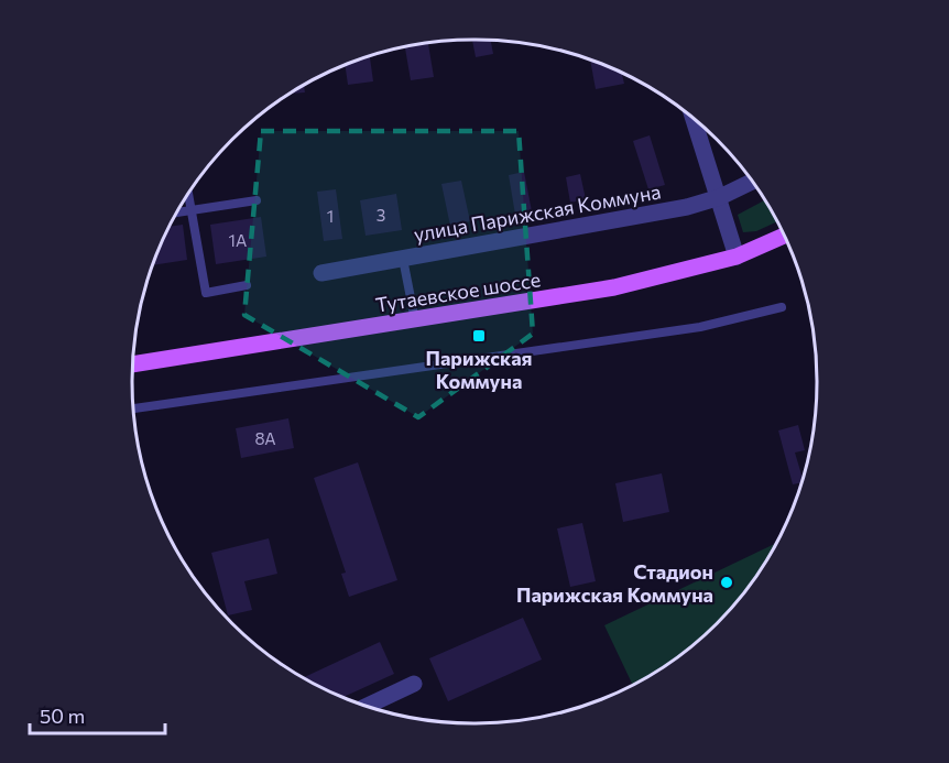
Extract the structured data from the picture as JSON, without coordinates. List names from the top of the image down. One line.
{"streets":{"main road":["Тутаевское шоссе"],"street":["улица Парижская Коммуна"]},"places":{"transit":["Парижская Коммуна"],"other":["Стадион Парижская Коммуна"]},"house_numbers":["3","1","1А","8А"],"scale_bar":"50 m"}
